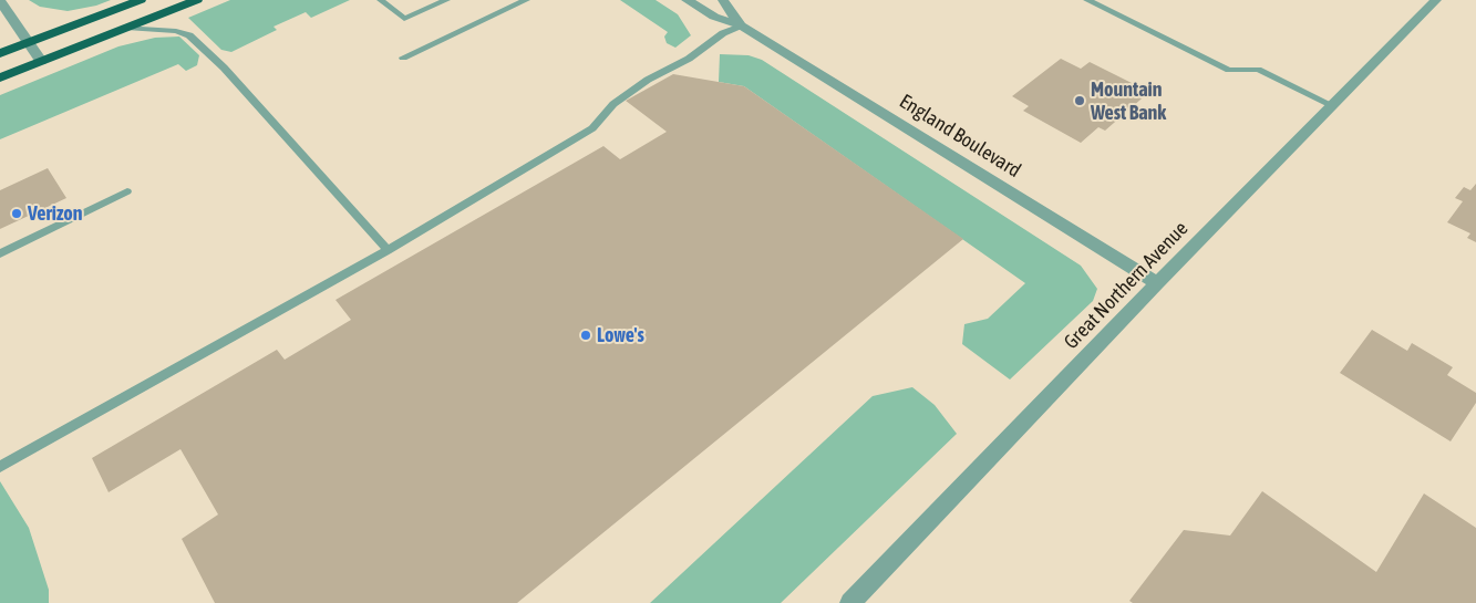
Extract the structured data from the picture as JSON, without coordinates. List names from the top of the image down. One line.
{"streets":{"street":["England Boulevard","Great Northern Avenue"]},"crossings":[["England Boulevard","Great Northern Avenue"]],"places":["Mountain West Bank","Verizon","Lowe's"]}
